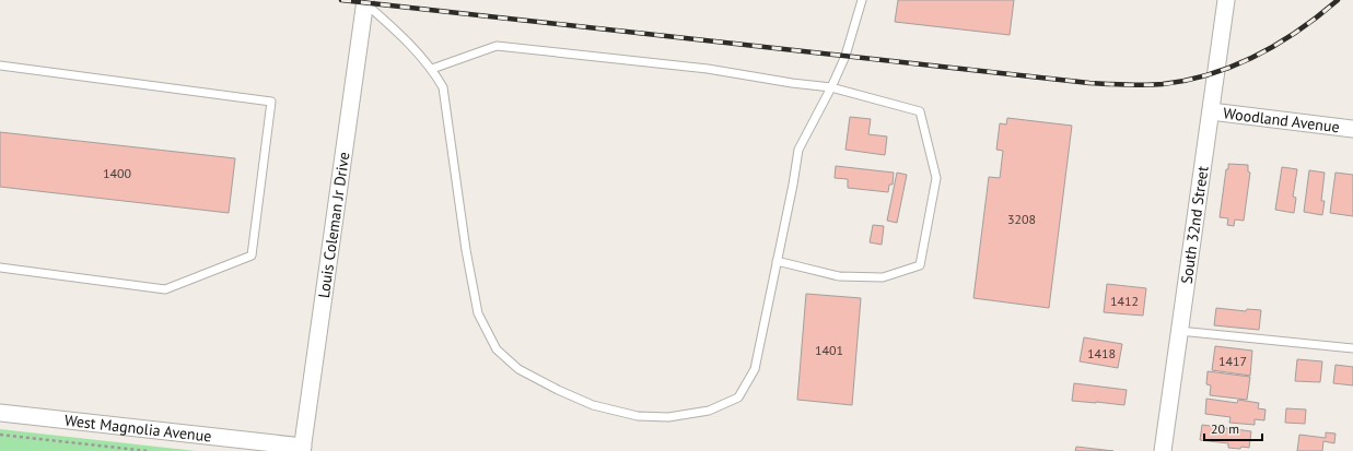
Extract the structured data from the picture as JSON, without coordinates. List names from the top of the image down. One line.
{"streets":{"street":["Woodland Avenue","Louis Coleman Jr Drive","South 32nd Street","West Magnolia Avenue"]},"crossings":[["Woodland Avenue","South 32nd Street"],["Louis Coleman Jr Drive","West Magnolia Avenue"]],"house_numbers":["1400","3208","1412","1401","1418","1417"],"scale_bar":"20 m"}
